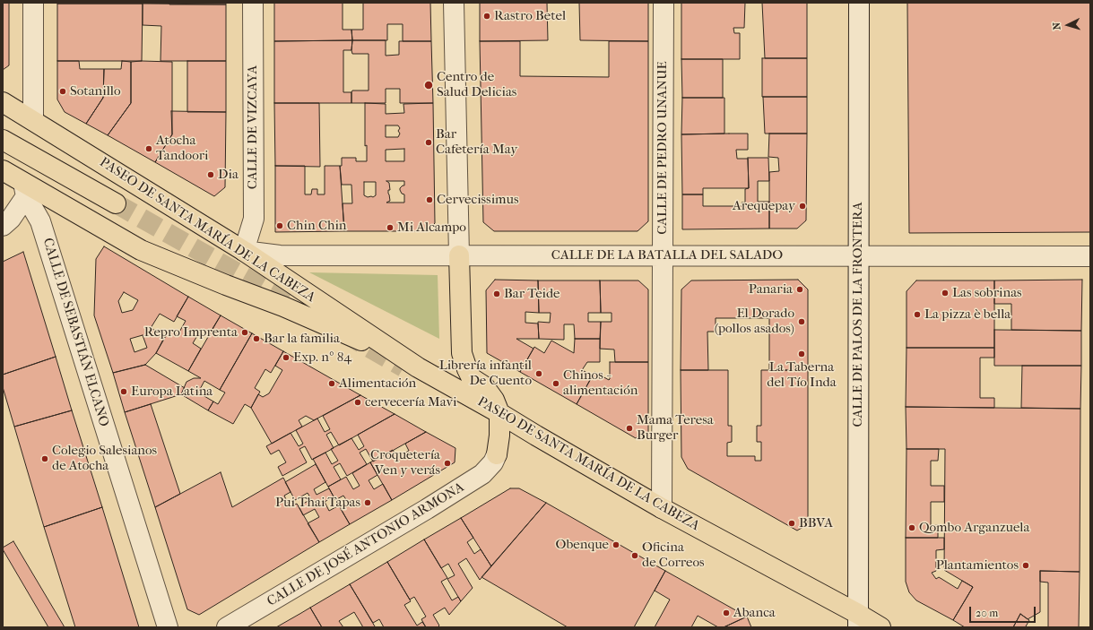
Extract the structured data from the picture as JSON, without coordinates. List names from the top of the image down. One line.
{"streets":{"main road":["PASEO DE SANTA MARÍA DE LA CABEZA"],"street":["CALLE DE VIZCAYA","CALLE DE PEDRO UNANUE","CALLE DE LA BATALLA DEL SALADO","CALLE DE PALOS DE LA FRONTERA","CALLE DE SEBASTIÁN ELCANO","CALLE DE JOSÉ ANTONIO ARMONA"]},"crossings":[["CALLE DE VIZCAYA","PASEO DE SANTA MARÍA DE LA CABEZA"],["CALLE DE VIZCAYA","CALLE DE LA BATALLA DEL SALADO"],["CALLE DE PEDRO UNANUE","PASEO DE SANTA MARÍA DE LA CABEZA"],["CALLE DE PEDRO UNANUE","CALLE DE LA BATALLA DEL SALADO"],["PASEO DE SANTA MARÍA DE LA CABEZA","CALLE DE LA BATALLA DEL SALADO"],["PASEO DE SANTA MARÍA DE LA CABEZA","CALLE DE PALOS DE LA FRONTERA"],["PASEO DE SANTA MARÍA DE LA CABEZA","CALLE DE SEBASTIÁN ELCANO"],["CALLE DE LA BATALLA DEL SALADO","CALLE DE PALOS DE LA FRONTERA"]],"places":["Rastro Betel","Centro de Salud Delicias","Sotanillo","Bar Cafetería May","Atocha Tandoori","Dia","Cervecissimus","Arequepay","Chin Chin","Mi Alcampo","Panaria","Las sobrinas","Bar Teide","La pizza è bella","El Dorado (pollos asados)","Repro Imprenta","Bar la familia","La Taberna del Tío Inda","Exp. nº 84","Librería infantil De Cuento","Alimentación","Chinos - alimentación","Europa Latina","cervecería Mavi","Mama Teresa Burger","Colegio Salesianos de Atocha","Croquetería Ven y verás","Pui Thai Tapas","BBVA","Qombo Arganzuela","Obenque","Oficina de Correos","Plantamientos","Abanca"],"scale_bar":"20 m","north":"left"}
